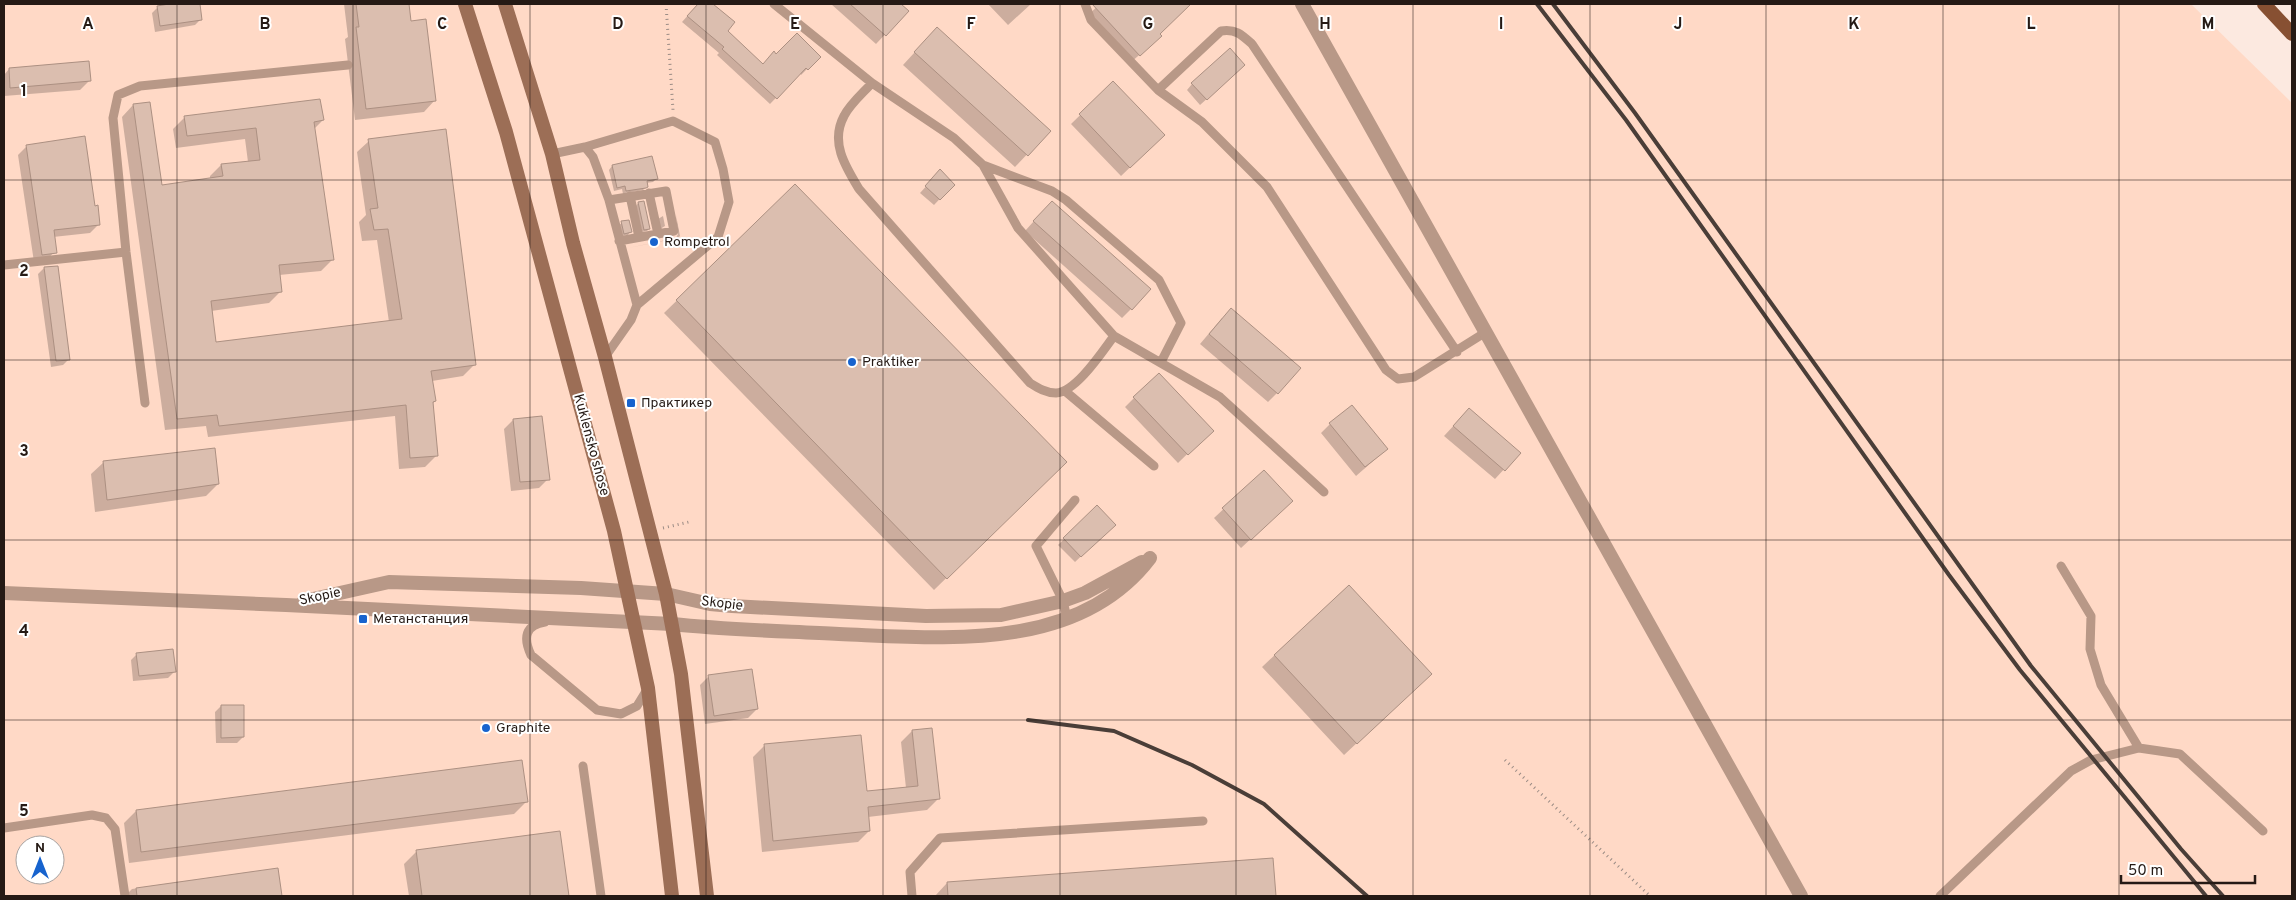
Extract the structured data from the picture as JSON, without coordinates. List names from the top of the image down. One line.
{"streets":{"main road":["Kuklensko shose"],"street":["Skopie"]},"crossings":[["Kuklensko shose","Skopie"]],"places":{"other":["Rompetrol","Praktiker","Graphite"],"transit":["Практикер","Метанстанция"]},"scale_bar":"50 m","north":"top","grid":{"columns":["A","B","C","D","E","F","G","H","I","J","K","L","M"],"rows":["1","2","3","4","5"]}}
